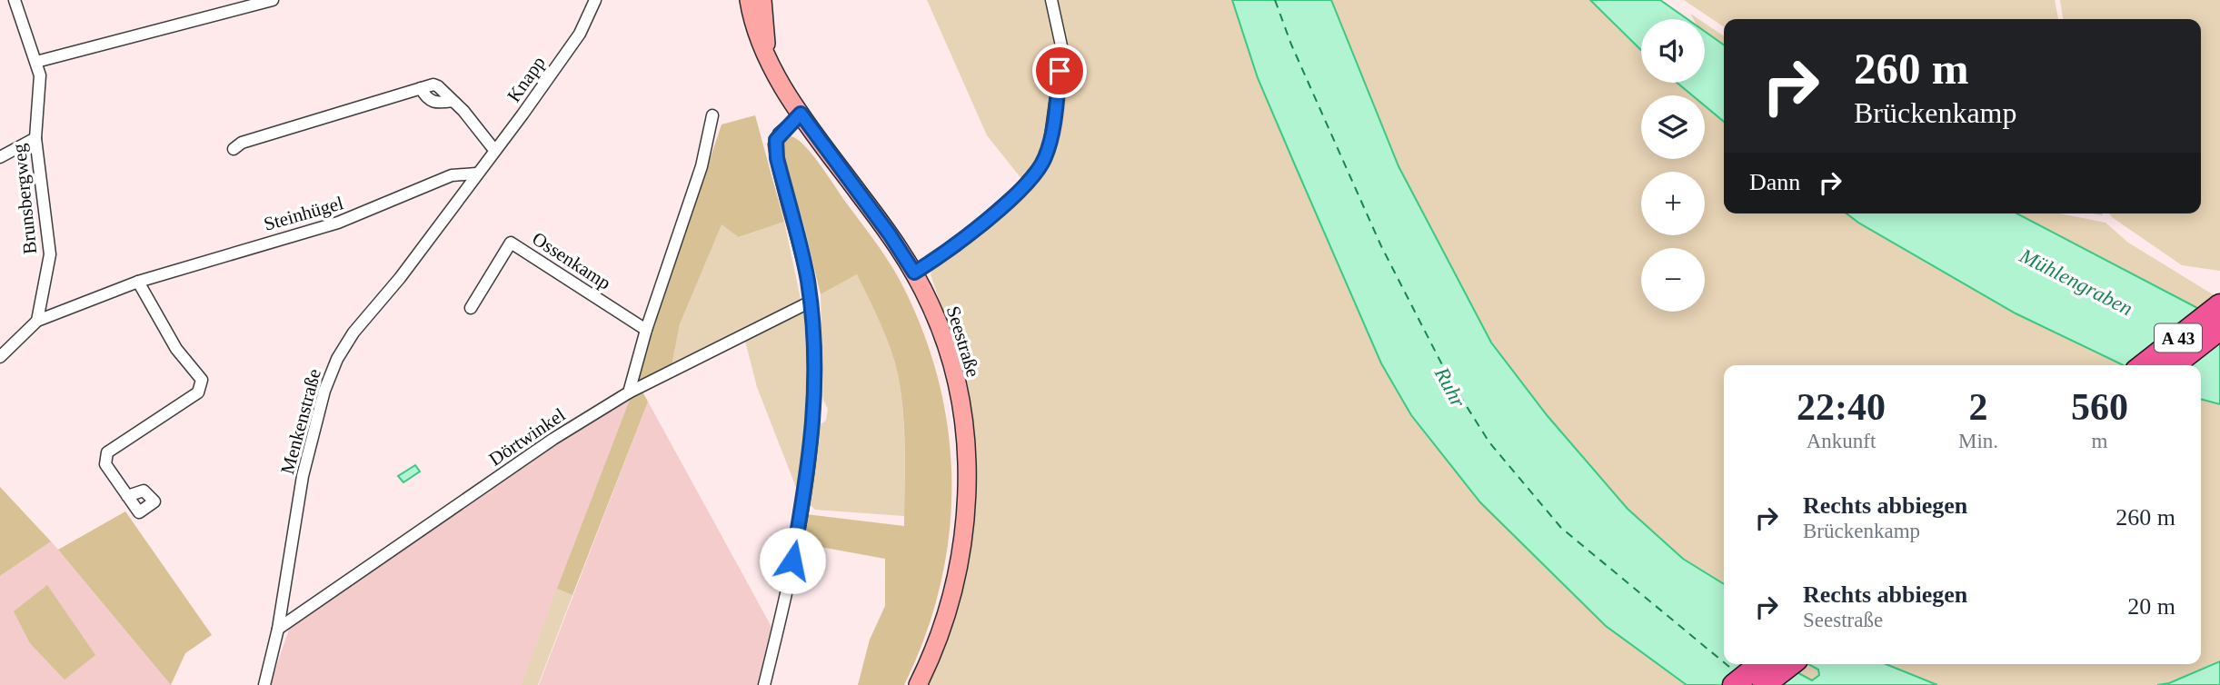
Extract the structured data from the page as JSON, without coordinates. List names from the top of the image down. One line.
{"streets":{"highway":["A 43"],"main road":["Seestraße"],"street":["Knapp","Brunsbergweg","Steinhügel","Ossenkamp","Menkenstraße","Dörtwinkel"]},"crossings":[["Knapp","Steinhügel"],["Knapp","Menkenstraße"],["Brunsbergweg","Steinhügel"],["Steinhügel","Menkenstraße"],["Menkenstraße","Dörtwinkel"]],"water":["Mühlengraben","Ruhr"],"page":{"map_buttons":["+","−"],"turn":["260 m","Brückenkamp"],"then":"Dann","eta":["22:40","Ankunft","2","Min.","560","m"],"list":[{"name":"Rechts abbiegen","note":"Brückenkamp","value":"260 m"},{"name":"Rechts abbiegen","note":"Seestraße","value":"20 m"}]}}
